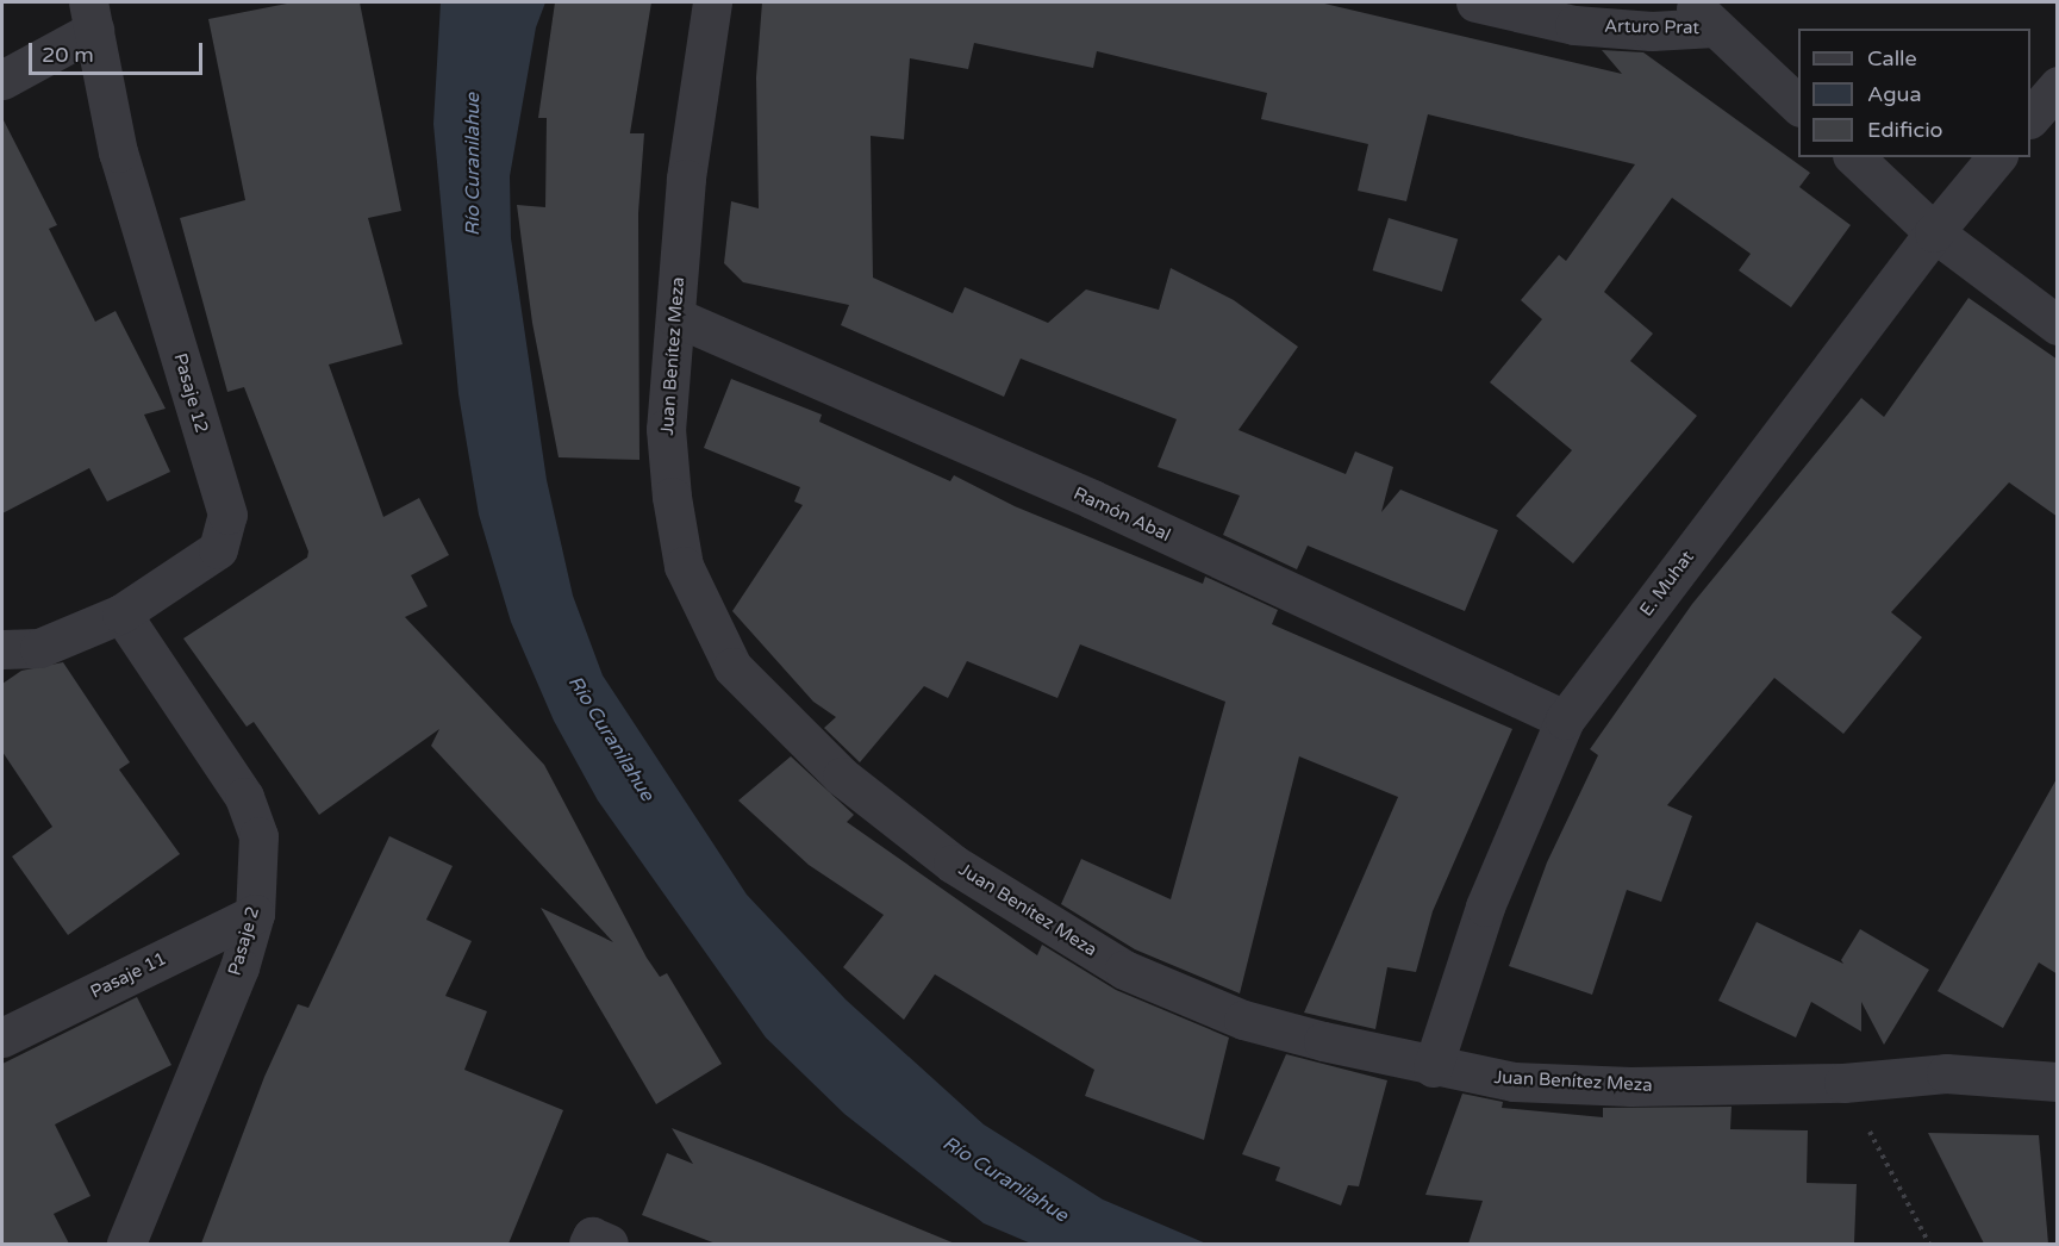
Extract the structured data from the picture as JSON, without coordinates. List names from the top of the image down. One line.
{"streets":{"street":["Arturo Prat","Juan Benítez Meza","Pasaje 12","Ramón Abal","E. Muhat","Pasaje 2","Pasaje 11"]},"crossings":[["Juan Benítez Meza","Ramón Abal"],["Juan Benítez Meza","E. Muhat"],["Pasaje 12","Pasaje 2"],["Ramón Abal","E. Muhat"],["Pasaje 2","Pasaje 11"]],"water":["Río Curanilahue"],"legend":["Calle","Agua","Edificio"],"scale_bar":"20 m"}
